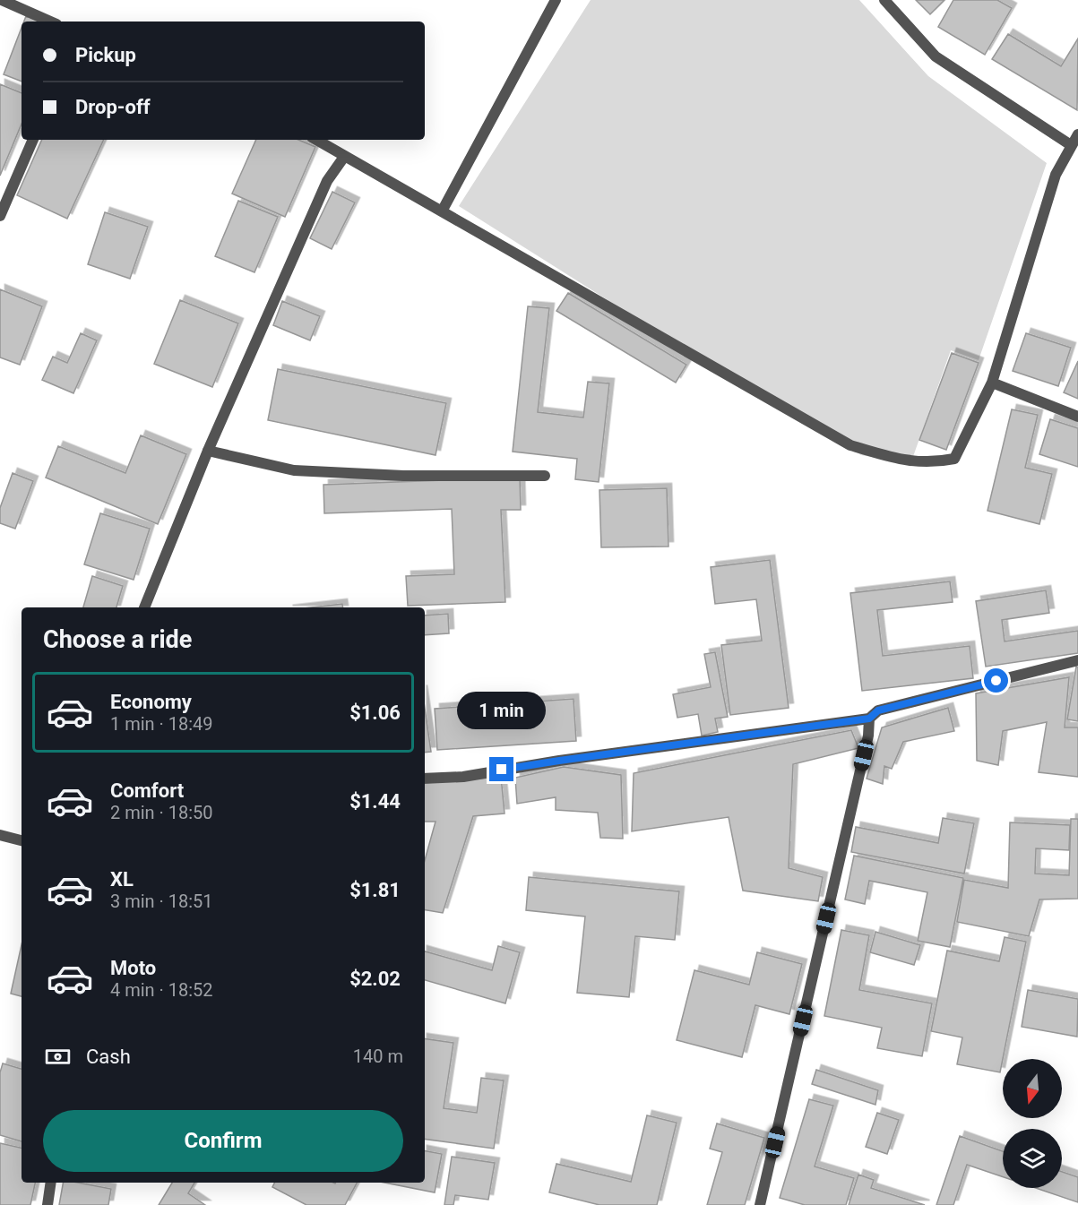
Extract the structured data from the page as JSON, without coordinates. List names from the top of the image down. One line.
{"north":"bottom","page":{"banner":["Pickup","Drop-off"],"heading":"Choose a ride","list":[{"name":"Economy","note":"1 min · 18:49","value":"$1.06"},{"name":"Comfort","note":"2 min · 18:50","value":"$1.44"},{"name":"XL","note":"3 min · 18:51","value":"$1.81"},{"name":"Moto","note":"4 min · 18:52","value":"$2.02"}],"bubble":"1 min","pay":["Cash","140 m"],"buttons":"Confirm"}}
